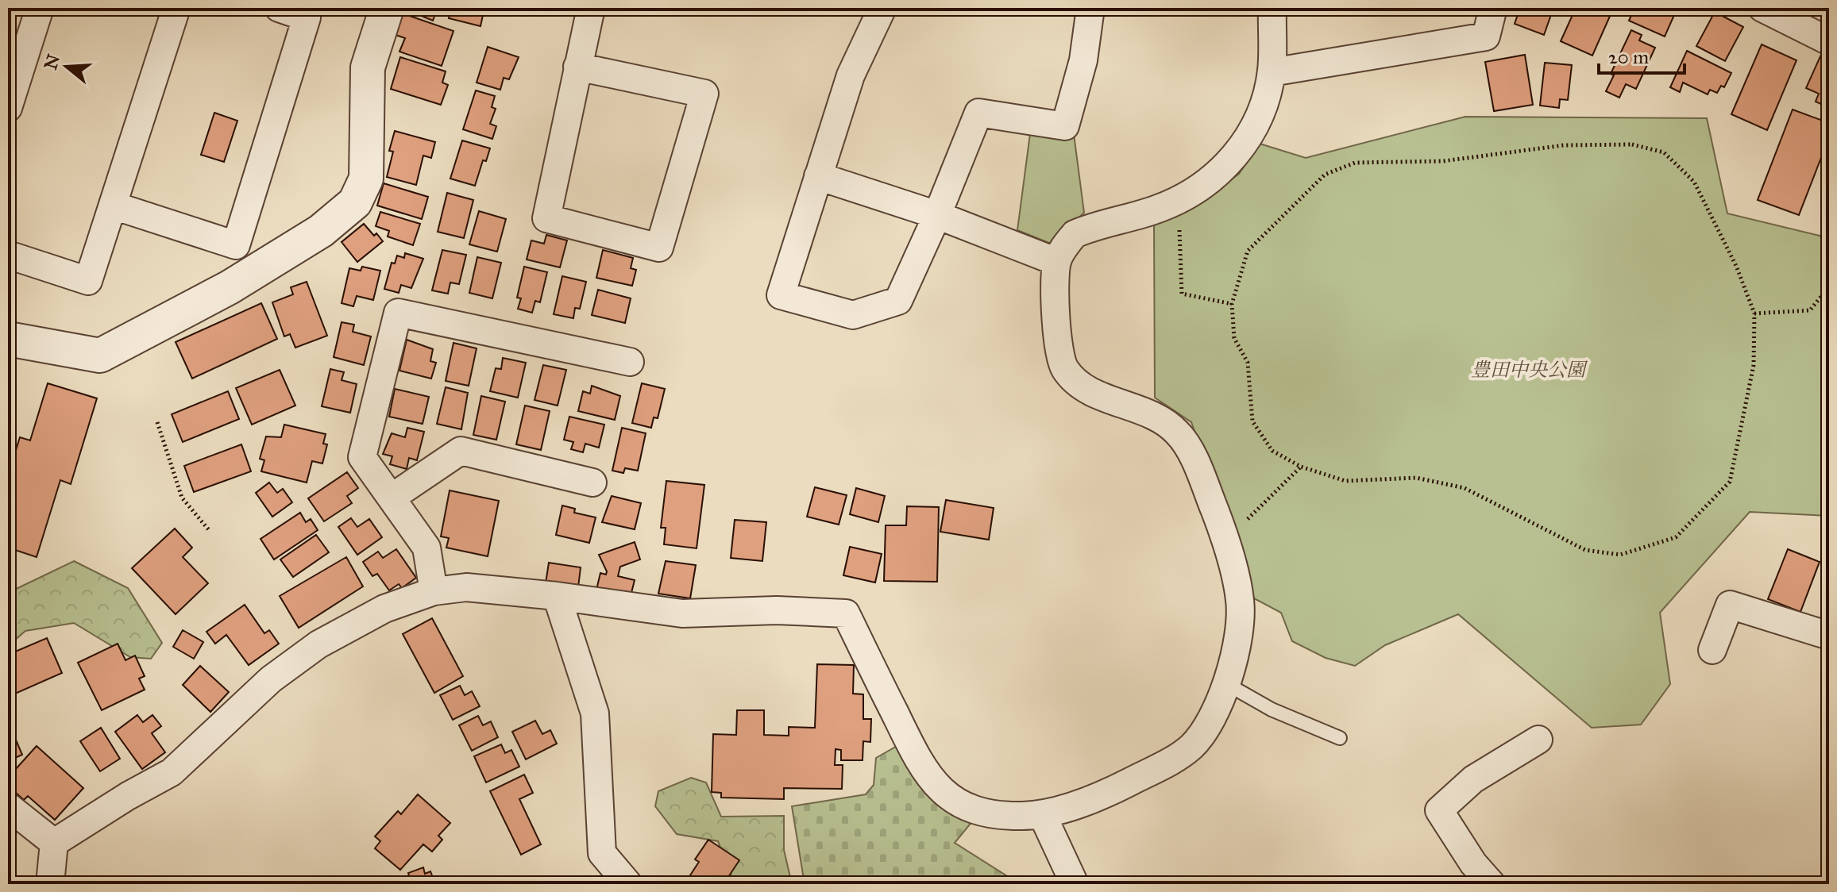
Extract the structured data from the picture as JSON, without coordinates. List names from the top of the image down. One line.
{"parks":["豊田中央公園"],"scale_bar":"20 m","north":"left"}
